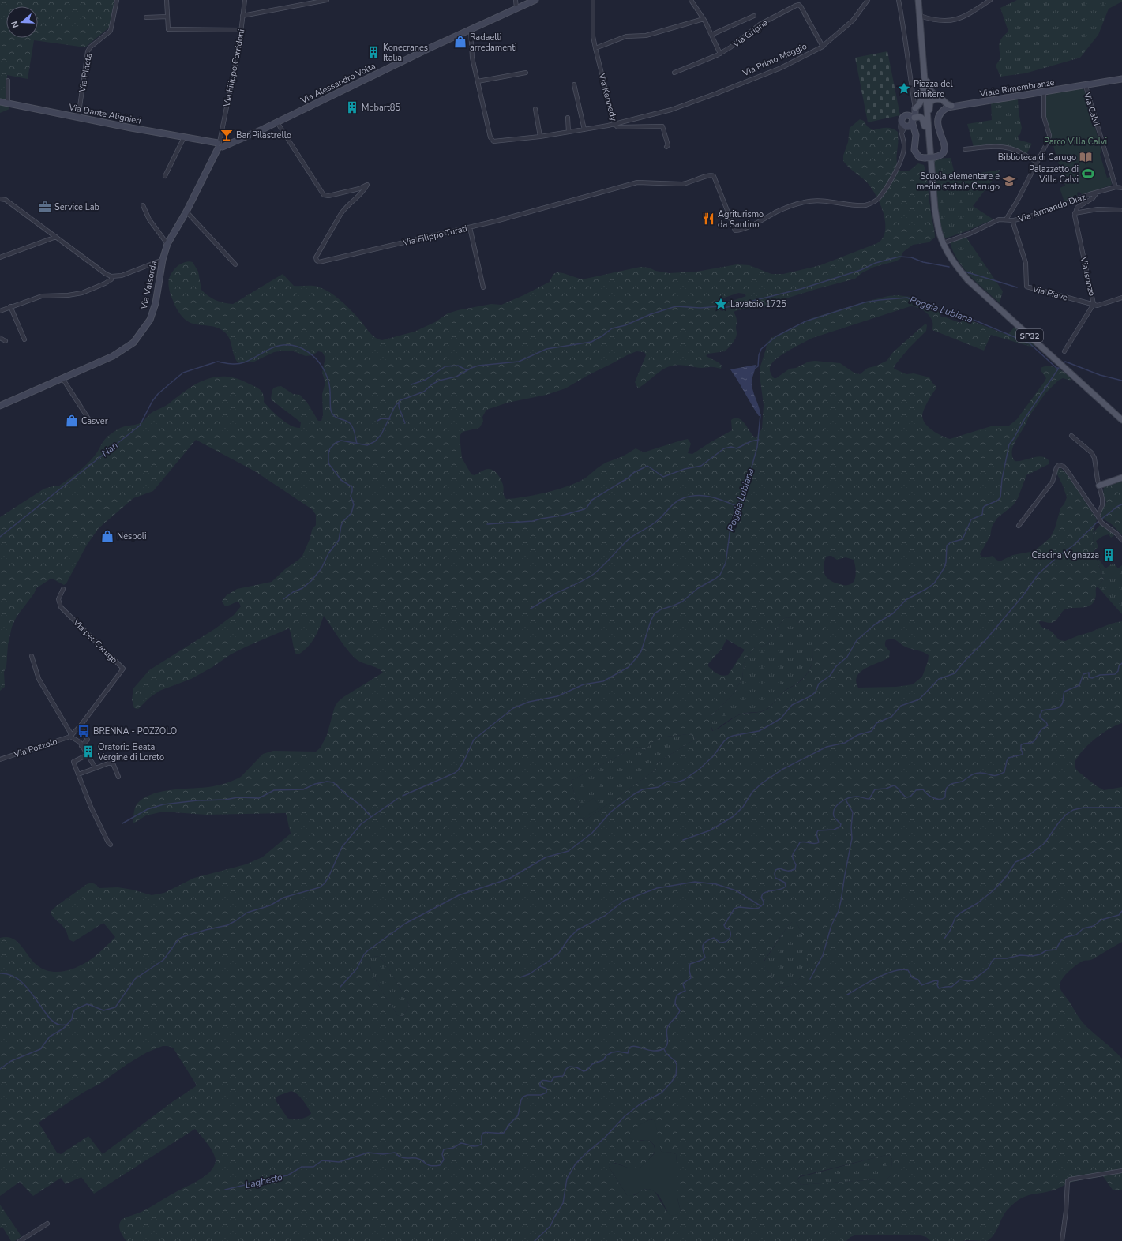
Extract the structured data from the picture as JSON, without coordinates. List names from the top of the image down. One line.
{"streets":{"main road":["SP32"],"street":["Via Grigna","Via Primo Maggio","Via Filippo Corridoni","Via Pineta","Via Alessandro Volta","Viale Rimembranze","Via Kennedy","Via Calvi","Via Dante Alighieri","Via Armando Diaz","Via Filippo Turati","Via Isonzo","Via Valsorda","Via Piave","Via per Carugo","Via Pozzolo"]},"crossings":[["Via Grigna","Via Primo Maggio"],["Via Primo Maggio","Via Kennedy"],["Via Filippo Corridoni","Via Alessandro Volta"],["Via Filippo Corridoni","Via Dante Alighieri"],["Via Filippo Corridoni","Via Valsorda"],["Via Pineta","Via Dante Alighieri"],["Via Alessandro Volta","Via Dante Alighieri"],["Via Alessandro Volta","Via Filippo Turati"],["Via Alessandro Volta","Via Valsorda"],["Viale Rimembranze","Via Calvi"],["Via Calvi","Via Armando Diaz"],["Via Dante Alighieri","Via Valsorda"],["Via Armando Diaz","Via Piave"],["Via Isonzo","Via Piave"],["Via per Carugo","Via Pozzolo"]],"water":["Roggia Lubiana","Nan","Laghetto"],"parks":["Parco Villa Calvi"],"places":{"shop":["Radaelli arredamenti","Casver","Nespoli"],"building":["Konecranes Italia","Mobart85","Cascina Vignazza","Oratorio Beata Vergine di Loreto"],"place":["Piazza del cimitero","Lavatoio 1725"],"bar":["Bar Pilastrello"],"library":["Biblioteca di Carugo"],"sports":["Palazzetto di Villa Calvi"],"school or university":["Scuola elementare e media statale Carugo"],"office":["Service Lab"],"restaurant":["Agriturismo da Santino"],"bus stop":["BRENNA - POZZOLO"]},"north":"left"}
